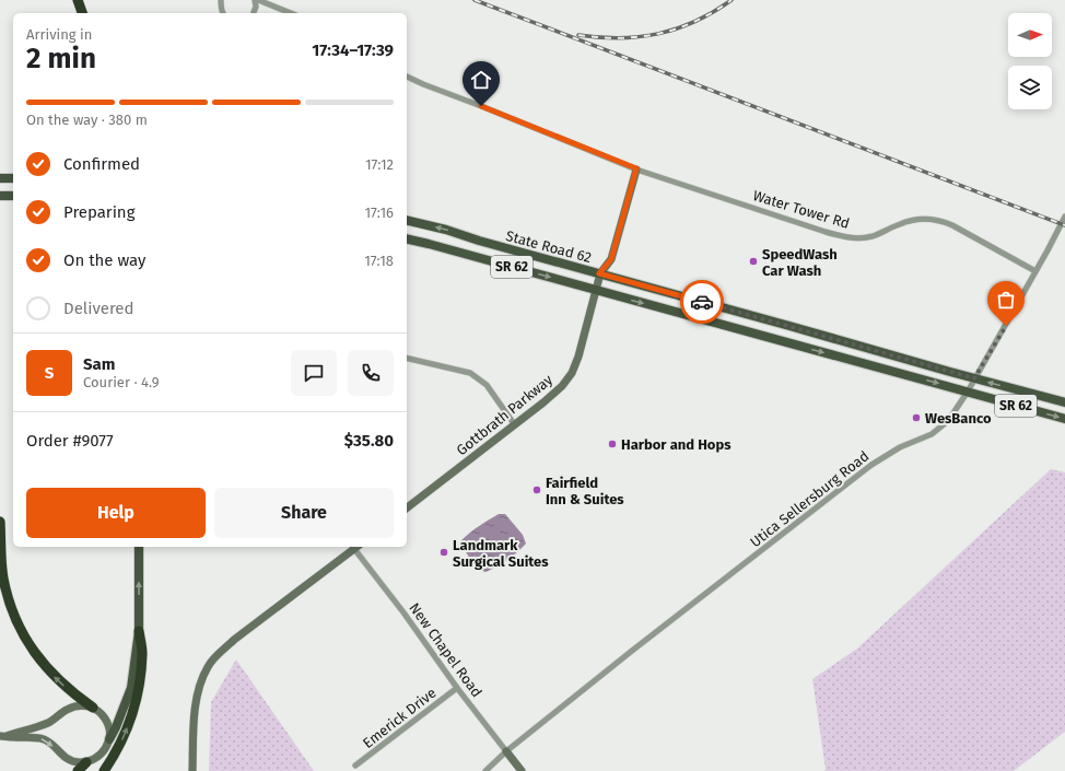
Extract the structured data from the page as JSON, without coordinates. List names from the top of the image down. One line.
{"streets":{"main road":["State Road 62","SR 62"],"street":["Water Tower Rd","Gottbrath Parkway","Utica Sellersburg Road","New Chapel Road","Emerick Drive"]},"crossings":[["Water Tower Rd","Gottbrath Parkway"],["Water Tower Rd","Utica Sellersburg Road"],["State Road 62","Gottbrath Parkway"],["State Road 62","Utica Sellersburg Road"],["SR 62","Gottbrath Parkway"],["SR 62","Utica Sellersburg Road"],["Utica Sellersburg Road","New Chapel Road"],["New Chapel Road","Emerick Drive"]],"places":["SpeedWash Car Wash","WesBanco","Harbor and Hops","Fairfield Inn & Suites","Landmark Surgical Suites"],"north":"right","page":{"heading":["2 min","Arriving in","17:34–17:39"],"panel":["Sam","Courier · 4.9","Order #9077","$35.80"],"bar":"On the way · 380 m","list":[["Confirmed","17:12"],["Preparing","17:16"],["On the way","17:18"],"Delivered"],"round":"S","buttons":["Help","Share"]}}
